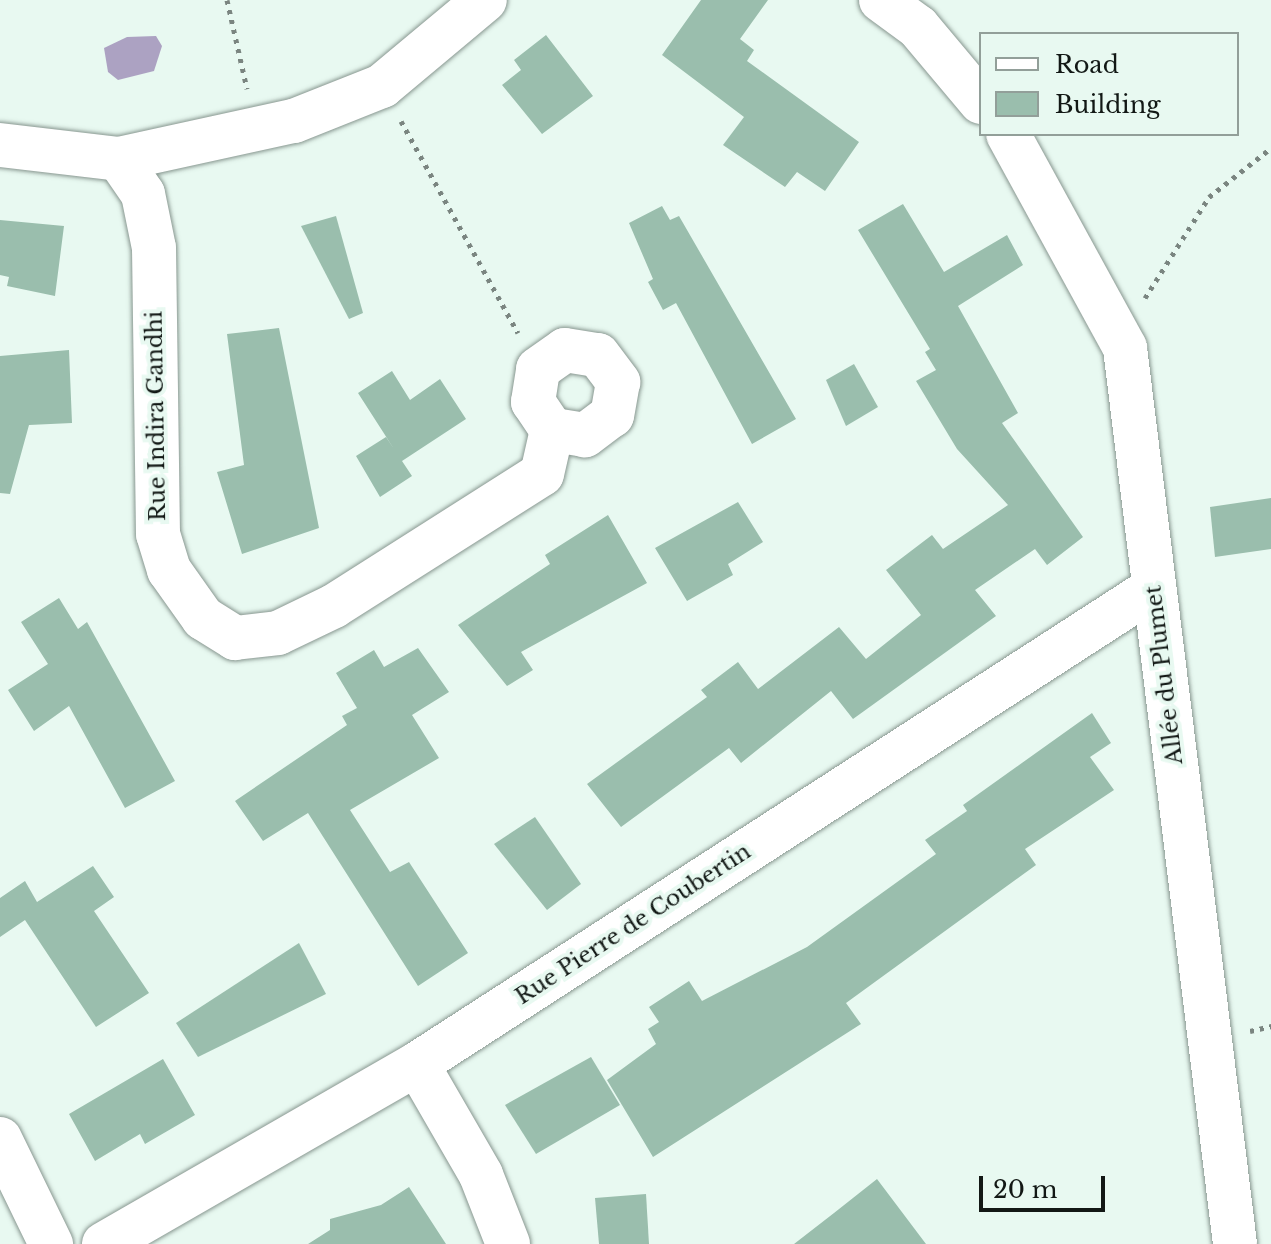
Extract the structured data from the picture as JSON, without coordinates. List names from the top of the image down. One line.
{"streets":{"street":["Rue Indira Gandhi","Allée du Plumet","Rue Pierre de Coubertin"]},"crossings":[["Allée du Plumet","Rue Pierre de Coubertin"]],"legend":["Road","Building"],"scale_bar":"20 m"}
